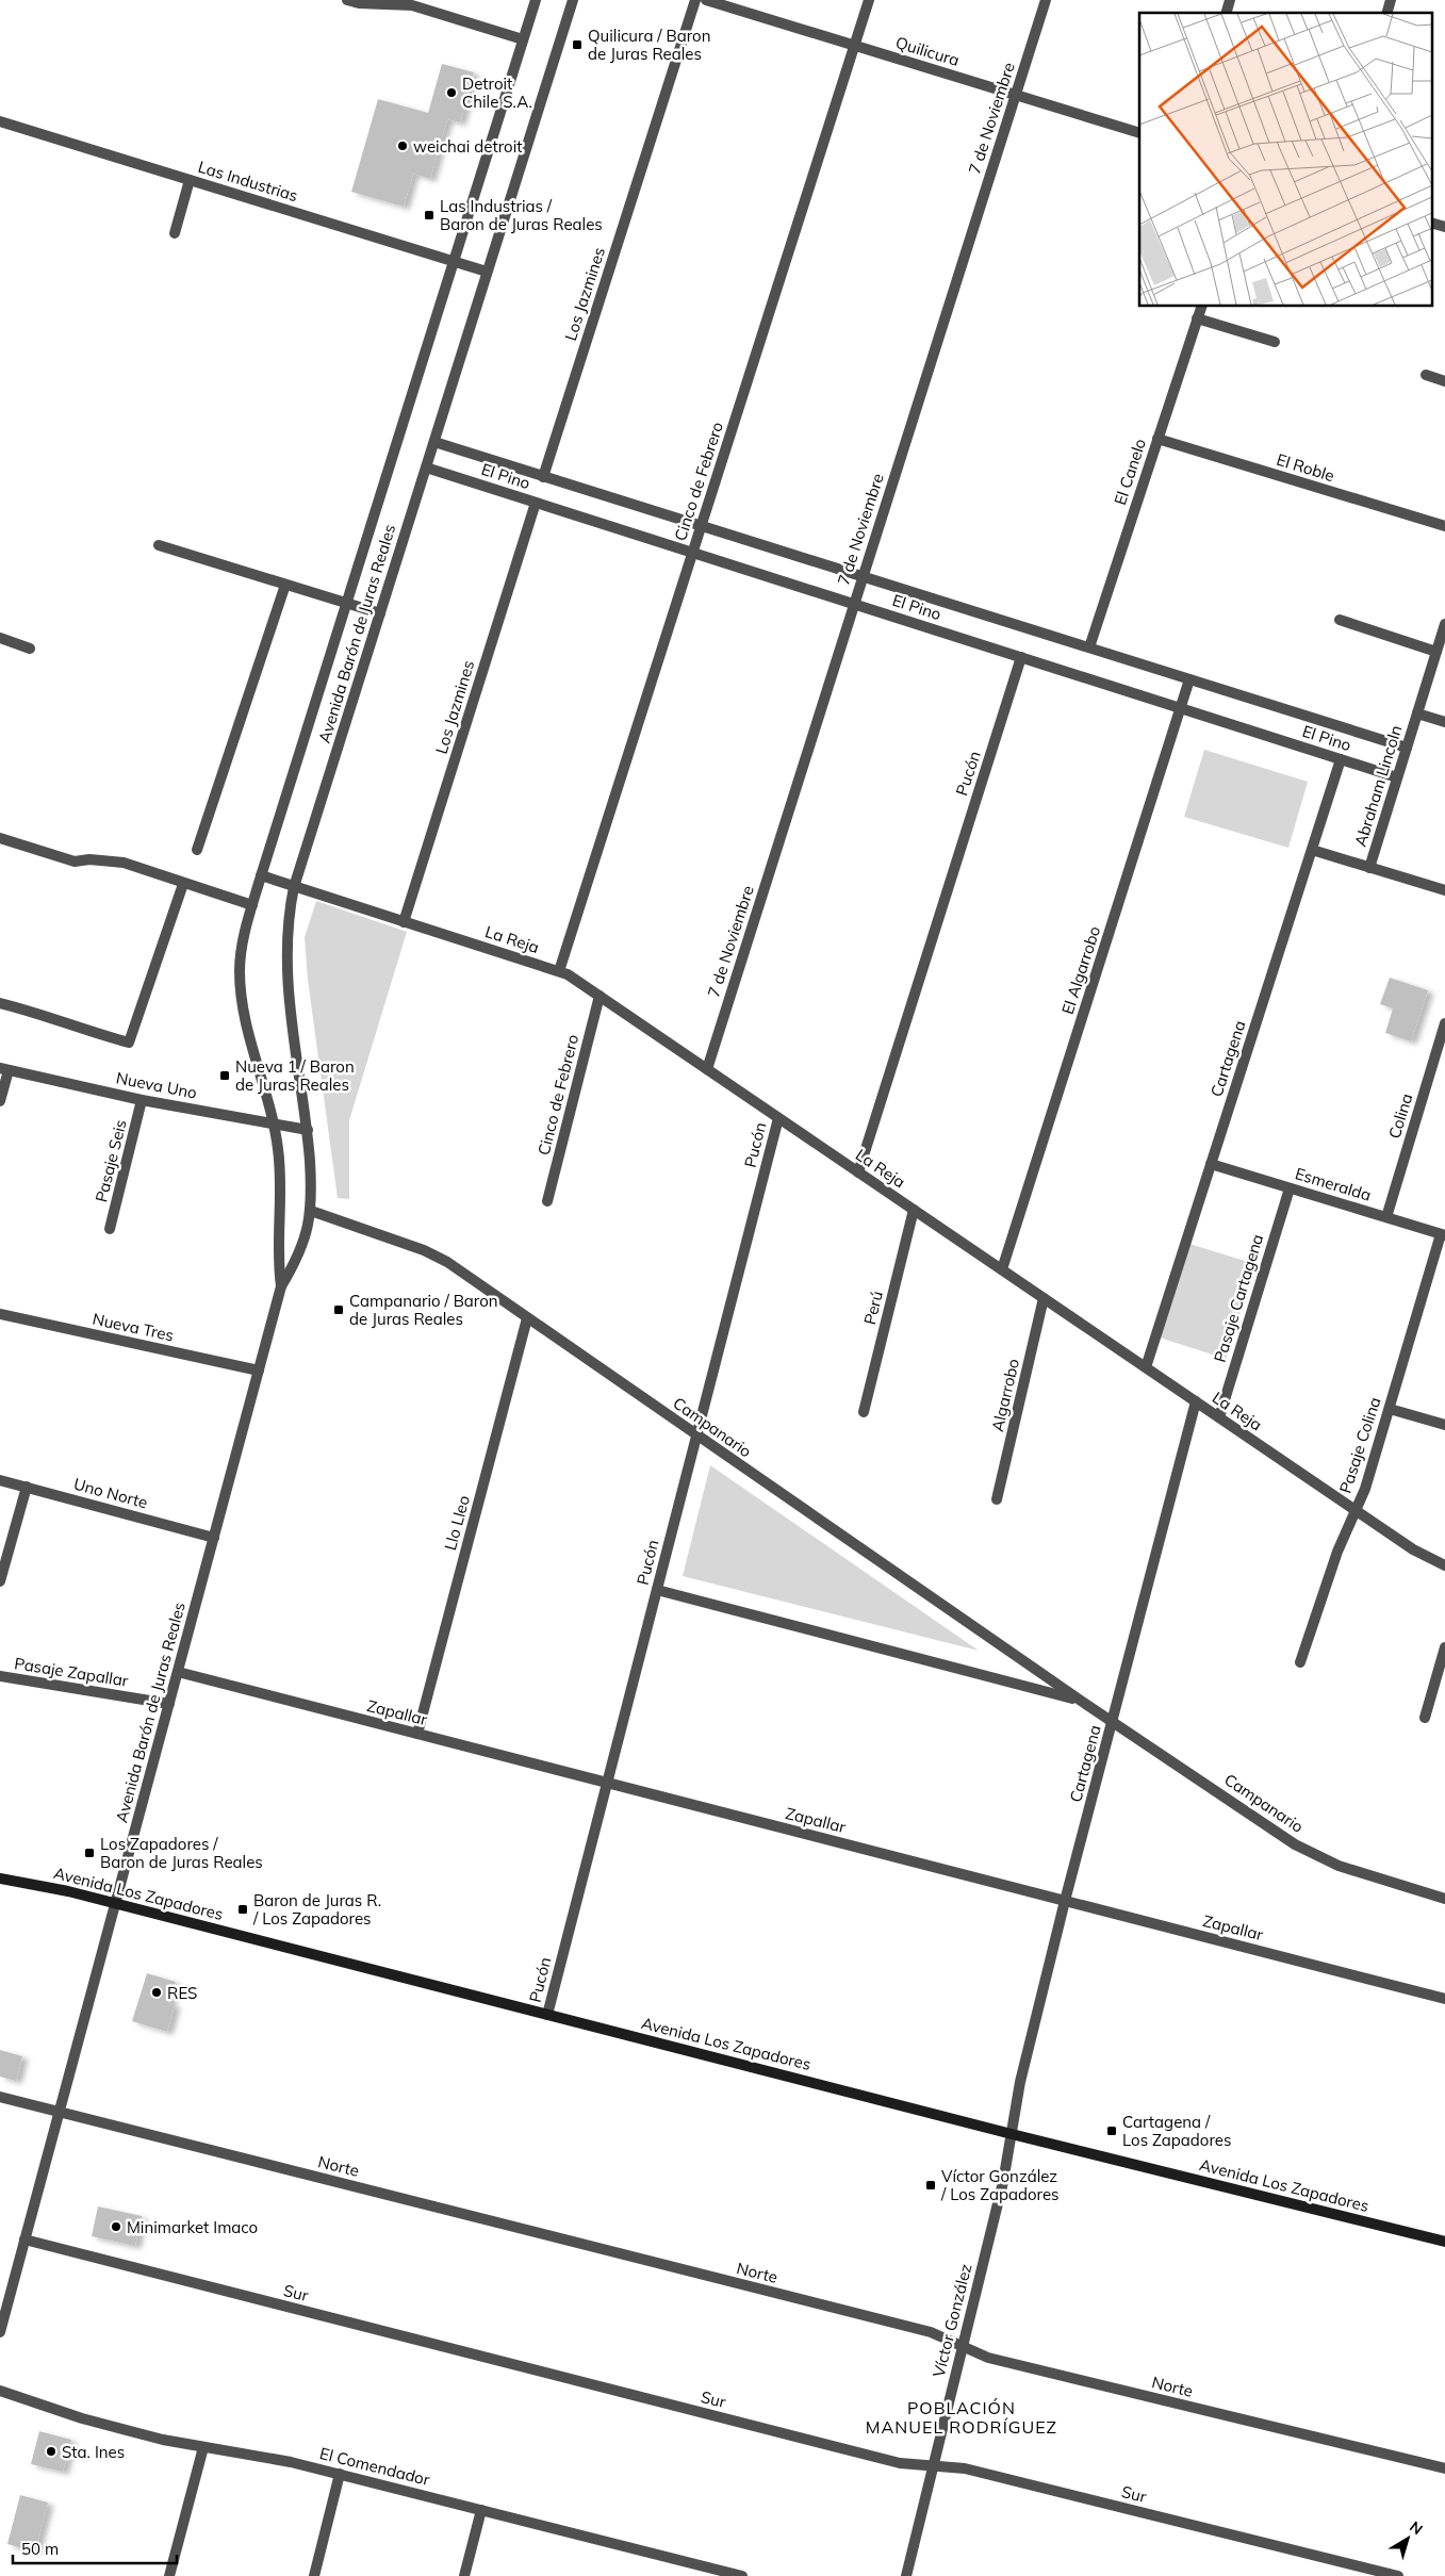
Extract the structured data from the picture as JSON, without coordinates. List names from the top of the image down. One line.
{"streets":{"main road":["Avenida Los Zapadores"],"street":["Quilicura","7 de Noviembre","Las Industrias","Los Jazmines","El Roble","El Canelo","El Pino","Cinco de Febrero","Avenida Barón de Juras Reales","Pucón","Abraham Lincoln","La Reja","El Algarrobo","Cartagena","Nueva Uno","Colina","Pasaje Seis","Esmeralda","Pasaje Cartagena","Perú","Nueva Tres","Algarrobo","Campanario","Pasaje Colina","Uno Norte","Llo Lleo","Pasaje Zapallar","Zapallar","Norte","Sur","Víctor González","El Comendador"]},"crossings":[["Quilicura","7 de Noviembre"],["Quilicura","Cinco de Febrero"],["7 de Noviembre","El Pino"],["7 de Noviembre","La Reja"],["Las Industrias","Avenida Barón de Juras Reales"],["Los Jazmines","El Pino"],["Los Jazmines","La Reja"],["El Roble","El Canelo"],["El Canelo","El Pino"],["El Pino","Cinco de Febrero"],["El Pino","Avenida Barón de Juras Reales"],["El Pino","Pucón"],["El Pino","Abraham Lincoln"],["El Pino","El Algarrobo"],["El Pino","Cartagena"],["Cinco de Febrero","La Reja"],["Avenida Barón de Juras Reales","La Reja"],["Avenida Barón de Juras Reales","Nueva Uno"],["Avenida Barón de Juras Reales","Nueva Tres"],["Avenida Barón de Juras Reales","Campanario"],["Avenida Barón de Juras Reales","Uno Norte"],["Avenida Barón de Juras Reales","Pasaje Zapallar"],["Avenida Barón de Juras Reales","Zapallar"],["Avenida Barón de Juras Reales","Avenida Los Zapadores"],["Avenida Barón de Juras Reales","Norte"],["Avenida Barón de Juras Reales","Sur"],["Pucón","La Reja"],["Pucón","Campanario"],["Pucón","Zapallar"],["Pucón","Avenida Los Zapadores"],["La Reja","El Algarrobo"],["La Reja","Cartagena"],["La Reja","Pasaje Cartagena"],["La Reja","Perú"],["La Reja","Algarrobo"],["La Reja","Pasaje Colina"],["Cartagena","Esmeralda"],["Cartagena","Campanario"],["Cartagena","Zapallar"],["Cartagena","Avenida Los Zapadores"],["Cartagena","Víctor González"],["Nueva Uno","Pasaje Seis"],["Colina","Esmeralda"],["Esmeralda","Pasaje Cartagena"],["Esmeralda","Pasaje Colina"],["Campanario","Llo Lleo"],["Llo Lleo","Zapallar"],["Avenida Los Zapadores","Víctor González"],["Norte","Víctor González"],["Sur","Víctor González"]],"districts":["POBLACIÓN MANUEL RODRÍGUEZ"],"places":{"transit":["Quilicura / Baron de Juras Reales","Las Industrias / Baron de Juras Reales","Nueva 1 / Baron de Juras Reales","Campanario / Baron de Juras Reales","Los Zapadores / Baron de Juras Reales","Baron de Juras R. / Los Zapadores","Cartagena / Los Zapadores","Víctor González / Los Zapadores"],"other":["Detroit Chile S.A.","weichai detroit","RES","Minimarket Imaco","Sta. Ines"]},"scale_bar":"50 m","north":"top right"}
